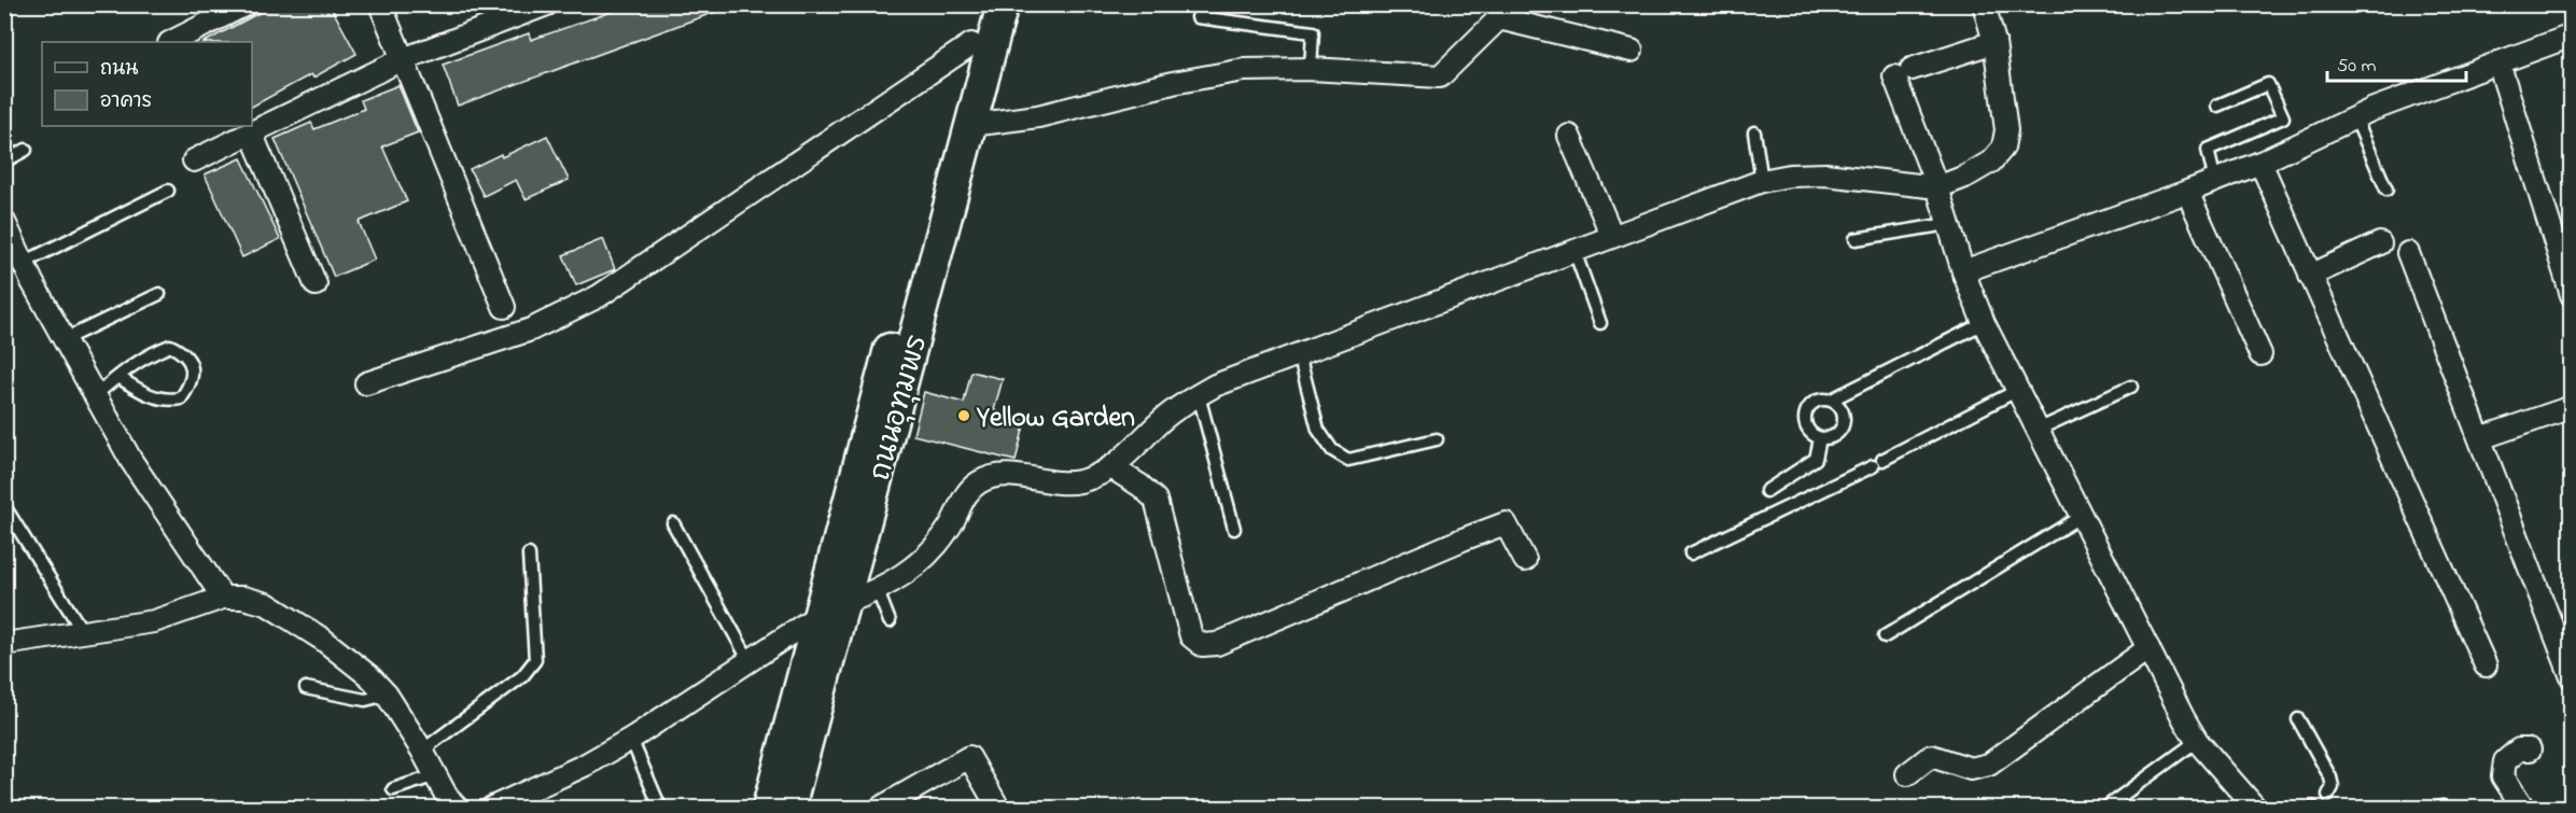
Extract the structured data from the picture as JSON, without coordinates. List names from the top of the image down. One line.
{"streets":{"street":["ถนนอุทุมพร"]},"places":["Yellow Garden"],"legend":["ถนน","อาคาร"],"scale_bar":"50 m"}
